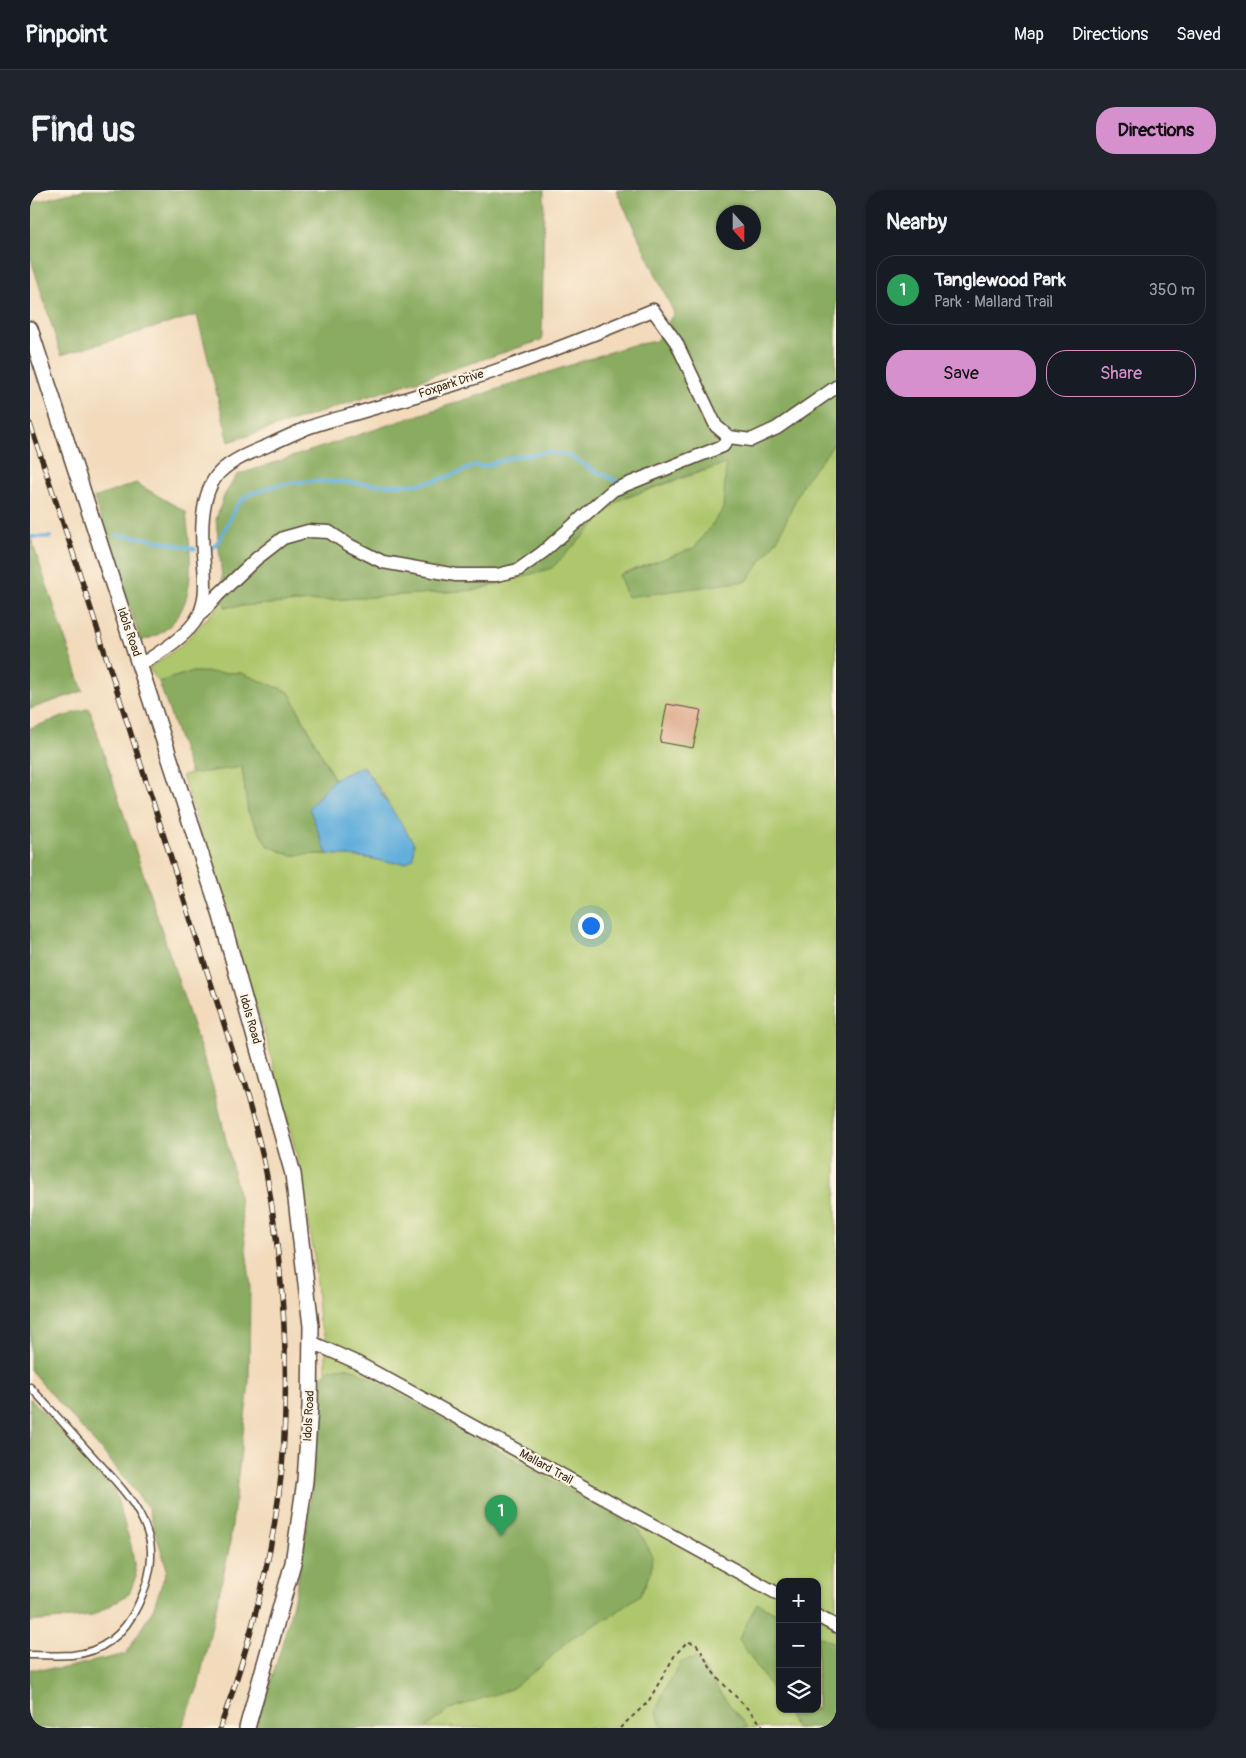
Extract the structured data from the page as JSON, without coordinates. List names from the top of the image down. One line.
{"streets":{"street":["Foxpark Drive","Idols Road","Mallard Trail"]},"crossings":[["Foxpark Drive","Idols Road"],["Idols Road","Mallard Trail"]],"north":"bottom","page":{"header":"Pinpoint","nav":["Map","Directions","Saved"],"buttons":["Directions",["Save","Share"]],"title":"Find us","heading":"Nearby","list":[{"mark":"1","name":"Tanglewood Park","note":"Park · Mallard Trail","value":"350 m"}],"pins":"1","map_buttons":["+","−"]}}
